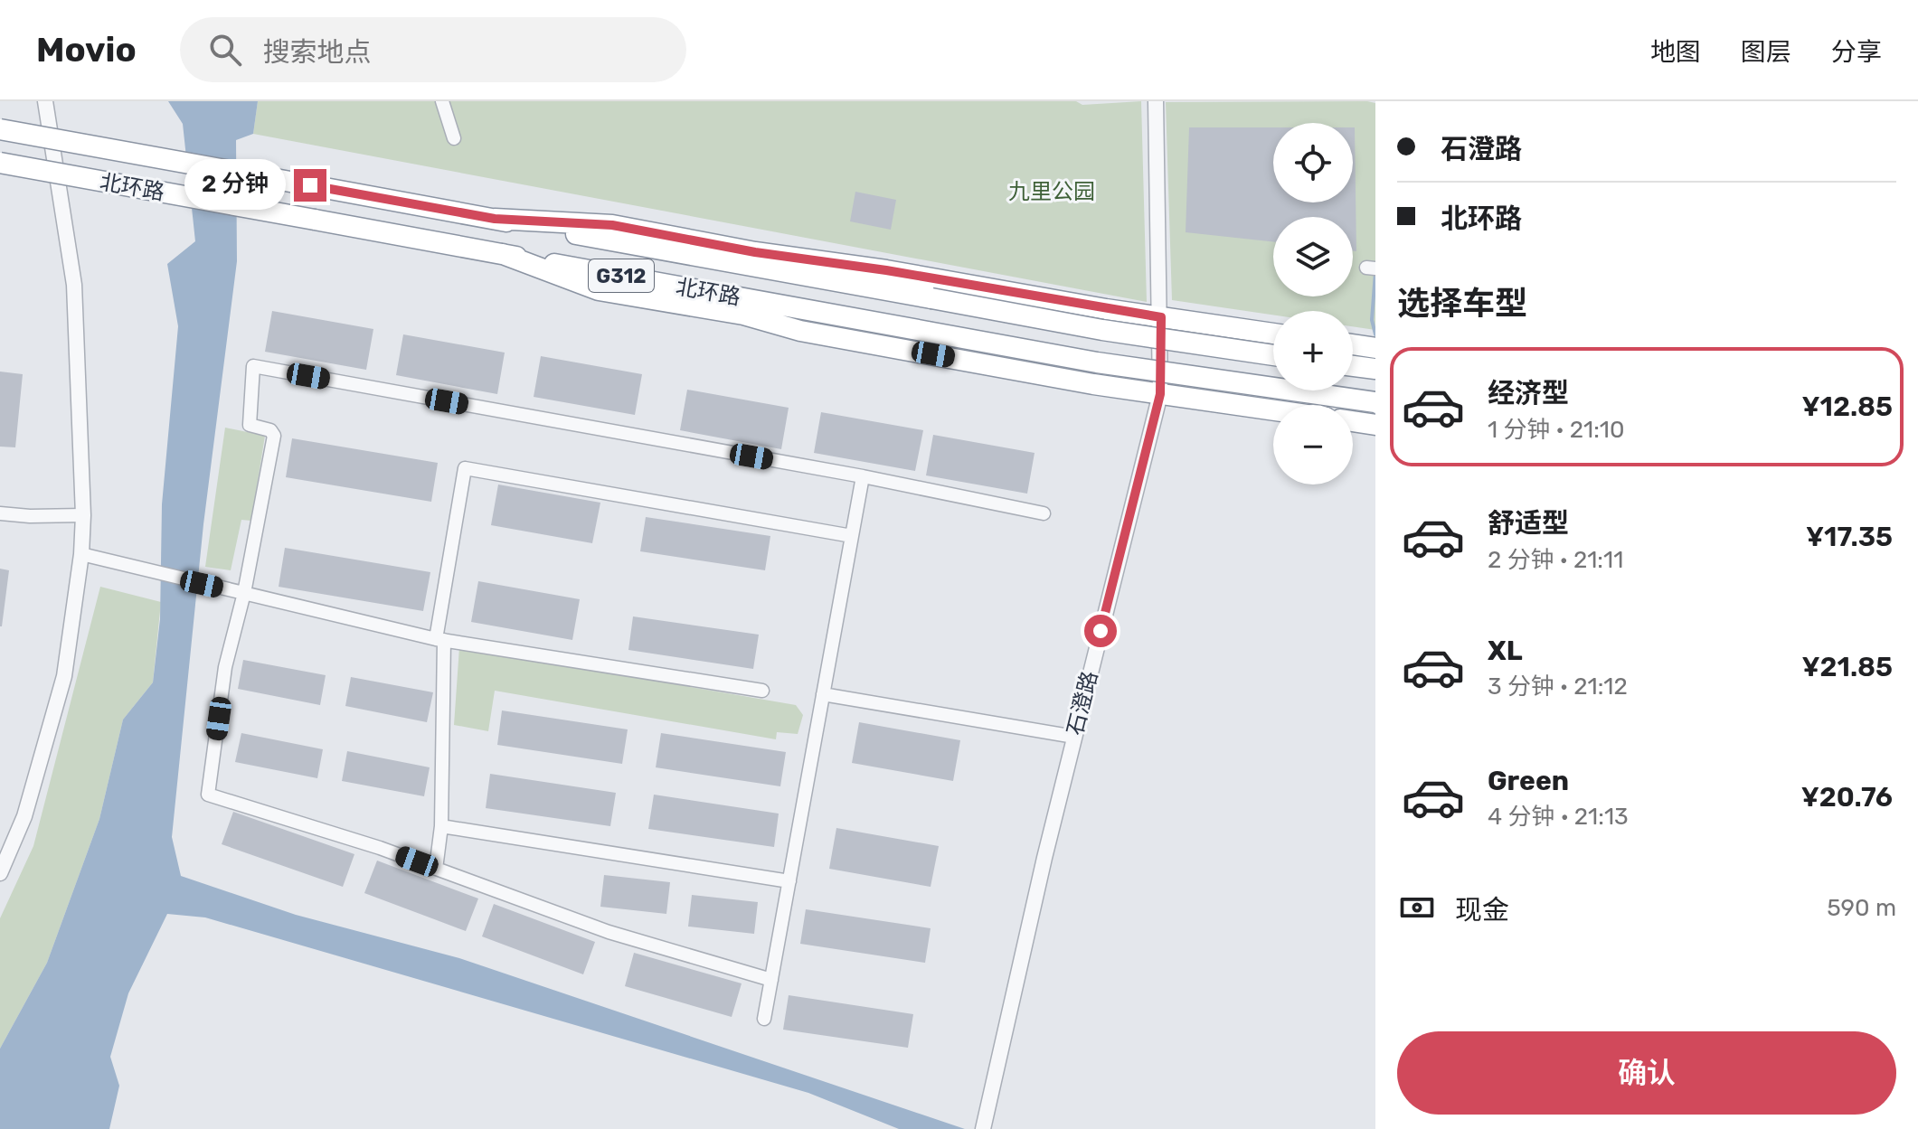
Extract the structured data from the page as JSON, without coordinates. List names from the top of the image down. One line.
{"streets":{"highway":["北环路","G312"],"street":["石澄路"]},"parks":["九里公园"],"page":{"header":"Movio","search":"搜索地点","nav":["地图","图层","分享"],"banner":["石澄路","北环路"],"map_buttons":["+","−"],"bubble":"2 分钟","heading":"选择车型","list":[{"name":"经济型","note":"1 分钟 · 21:10","value":"¥12.85"},{"name":"舒适型","note":"2 分钟 · 21:11","value":"¥17.35"},{"name":"XL","note":"3 分钟 · 21:12","value":"¥21.85"},{"name":"Green","note":"4 分钟 · 21:13","value":"¥20.76"}],"pay":["现金","590 m"],"buttons":"确认"}}
